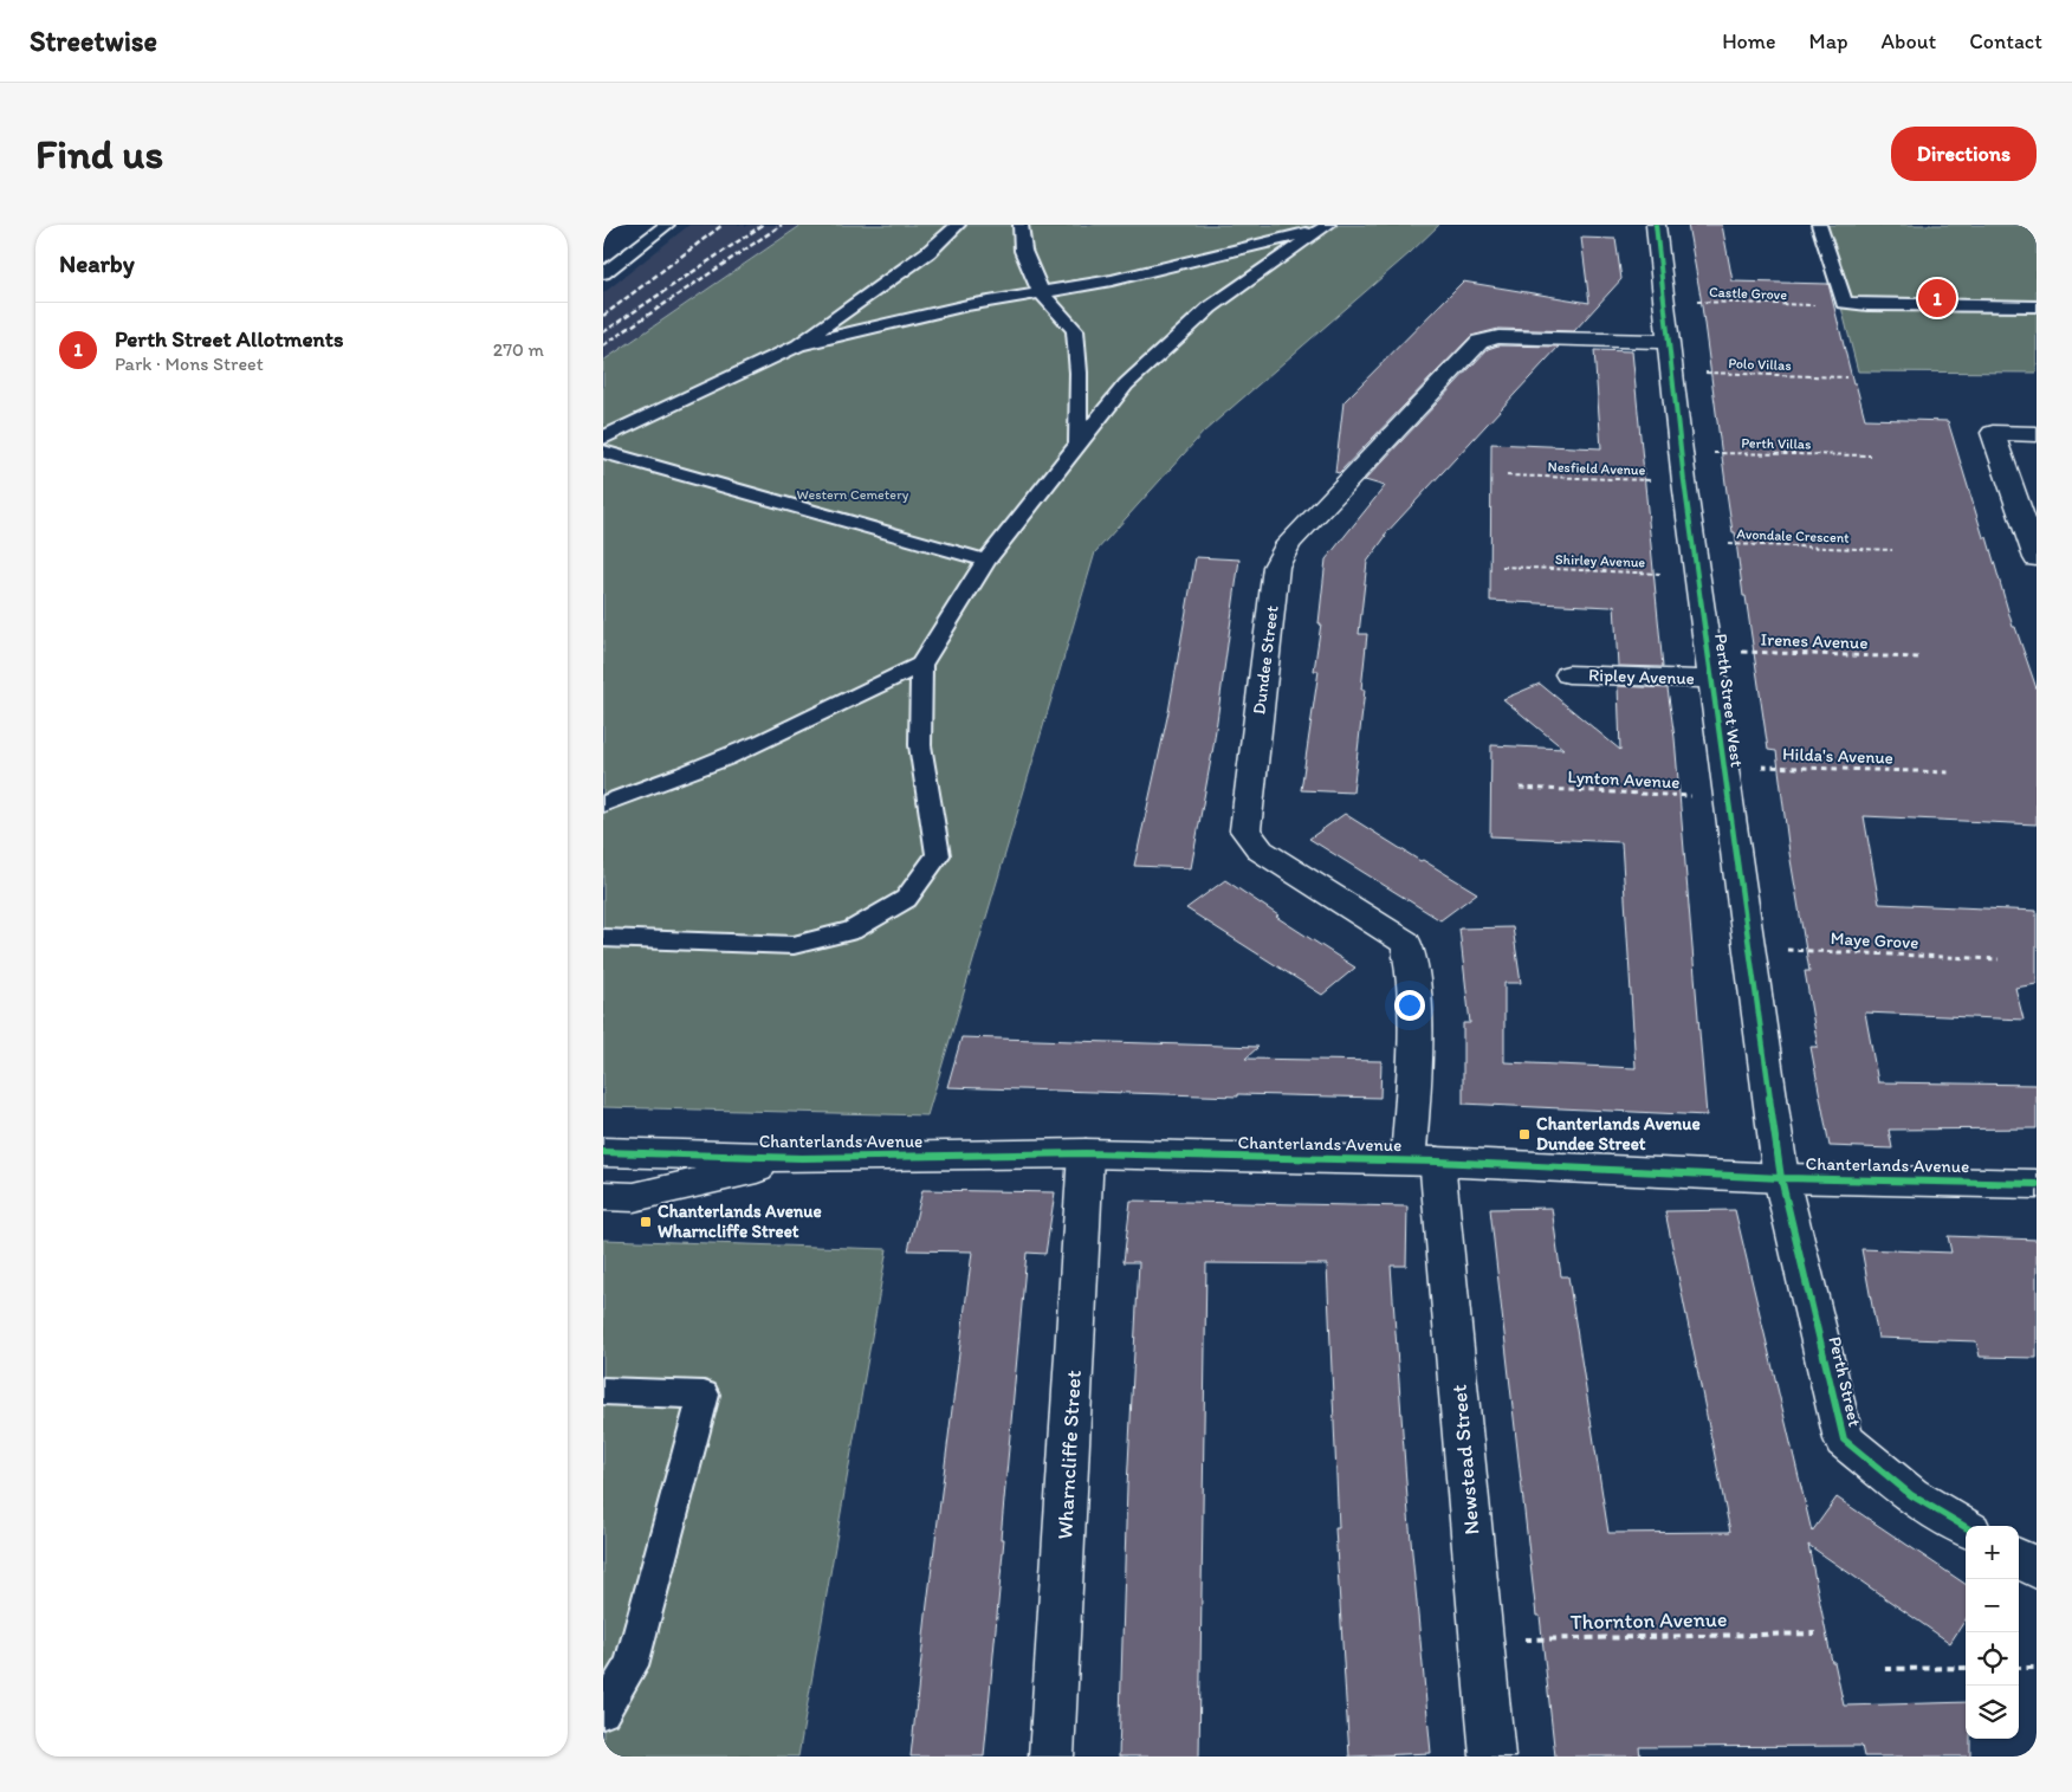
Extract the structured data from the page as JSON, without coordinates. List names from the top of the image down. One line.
{"streets":{"street":["Dundee Street","Ripley Avenue","Perth Street West","Chanterlands Avenue","Perth Street","Wharncliffe Street","Newstead Street"],"path":["Castle Grove","Polo Villas","Perth Villas","Nesfield Avenue","Avondale Crescent","Shirley Avenue","Irenes Avenue","Hilda's Avenue","Lynton Avenue","Maye Grove","Thornton Avenue"]},"crossings":[["Castle Grove","Perth Street West"],["Polo Villas","Perth Street West"],["Perth Villas","Perth Street West"],["Nesfield Avenue","Perth Street West"],["Avondale Crescent","Perth Street West"],["Shirley Avenue","Perth Street West"],["Irenes Avenue","Perth Street West"],["Dundee Street","Perth Street West"],["Dundee Street","Chanterlands Avenue"],["Dundee Street","Newstead Street"],["Ripley Avenue","Perth Street West"],["Perth Street West","Hilda's Avenue"],["Perth Street West","Lynton Avenue"],["Perth Street West","Maye Grove"],["Perth Street West","Chanterlands Avenue"],["Perth Street West","Perth Street"],["Chanterlands Avenue","Perth Street"],["Chanterlands Avenue","Wharncliffe Street"],["Chanterlands Avenue","Newstead Street"],["Newstead Street","Thornton Avenue"]],"parks":["Western Cemetery"],"places":{"transit":["Chanterlands Avenue Dundee Street","Chanterlands Avenue Wharncliffe Street"]},"page":{"header":"Streetwise","nav":["Home","Map","About","Contact"],"buttons":"Directions","title":"Find us","heading":"Nearby","pins":"1","list":[{"mark":"1","name":"Perth Street Allotments","note":"Park · Mons Street","value":"270 m"}],"map_buttons":["+","−"]}}
